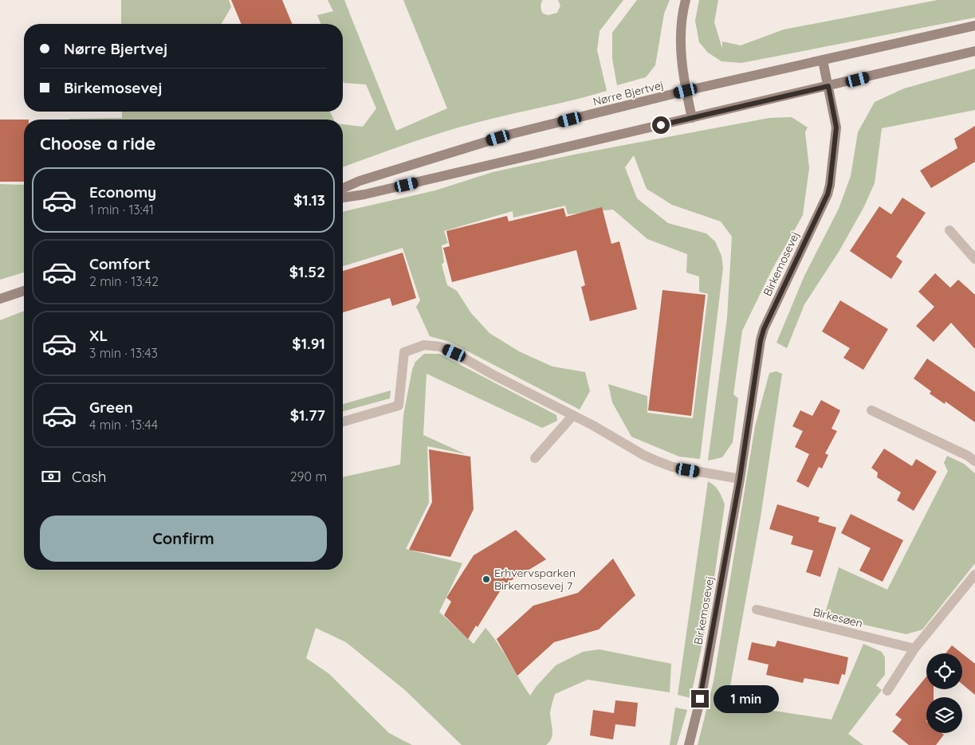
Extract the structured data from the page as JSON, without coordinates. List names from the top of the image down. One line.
{"streets":{"main road":["Nørre Bjertvej","Birkemosevej"],"street":["Birkesøen"]},"crossings":[["Nørre Bjertvej","Birkemosevej"]],"places":["Erhvervsparken Birkemosevej 7"],"page":{"banner":["Nørre Bjertvej","Birkemosevej"],"heading":"Choose a ride","list":[{"name":"Economy","note":"1 min · 13:41","value":"$1.13"},{"name":"Comfort","note":"2 min · 13:42","value":"$1.52"},{"name":"XL","note":"3 min · 13:43","value":"$1.91"},{"name":"Green","note":"4 min · 13:44","value":"$1.77"}],"pay":["Cash","290 m"],"buttons":"Confirm","bubble":"1 min"}}
